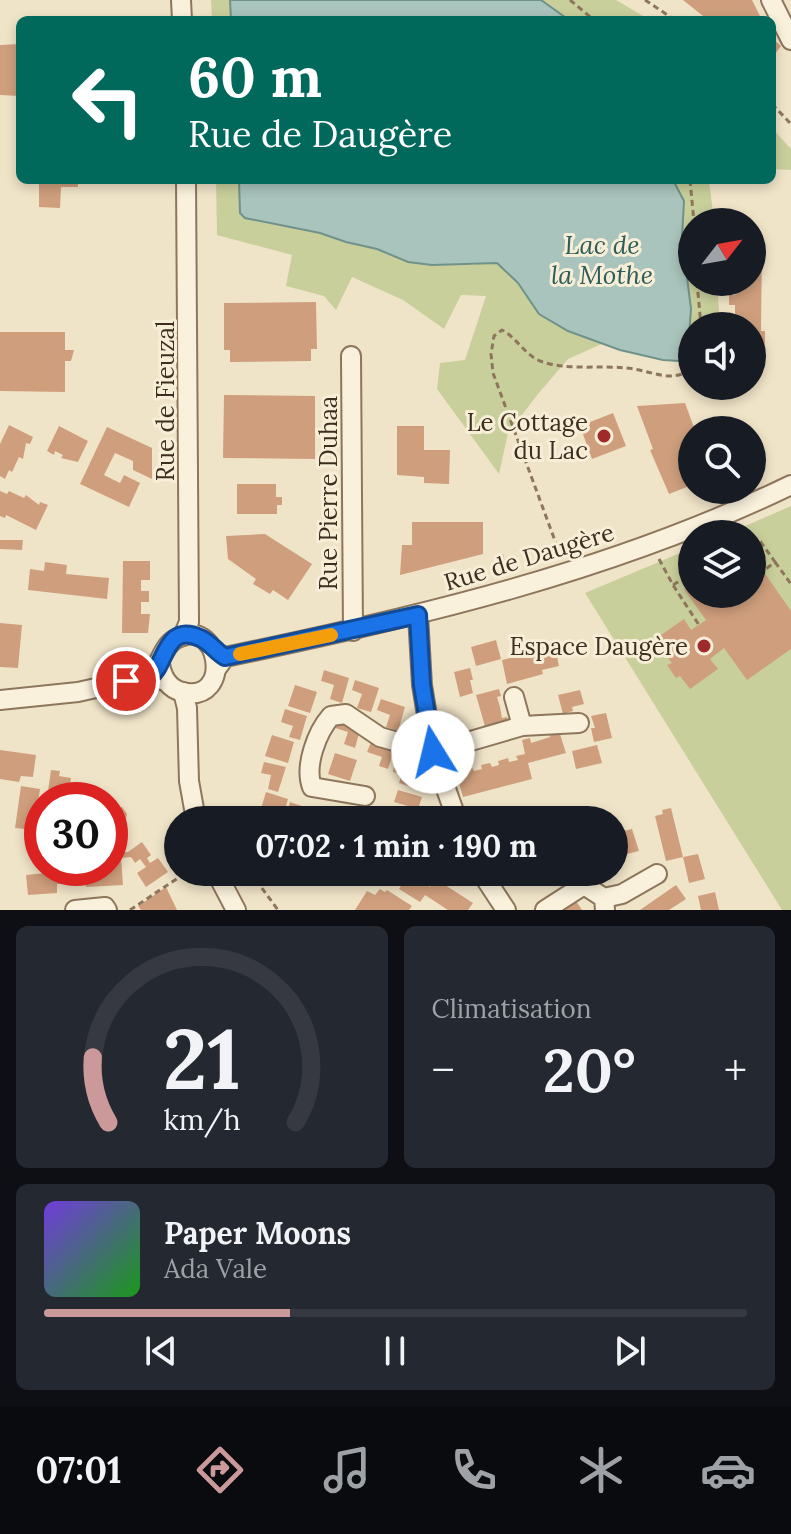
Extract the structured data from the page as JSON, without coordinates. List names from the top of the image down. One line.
{"streets":{"street":["Rue de Fieuzal","Rue Pierre Duhaa","Rue de Daugère"]},"crossings":[["Rue de Fieuzal","Rue de Daugère"],["Rue Pierre Duhaa","Rue de Daugère"]],"water":["Lac de la Mothe"],"places":["Le Cottage du Lac","Espace Daugère"],"north":"top right","page":{"turn":["60 m","Rue de Daugère"],"limit":"30","trip":"07:02 · 1 min · 190 m","tile":"Climatisation","heat":["−","20°","+"],"song":["Paper Moons","Ada Vale"],"tabs":"07:01","gauge":["21","km/h"]}}
